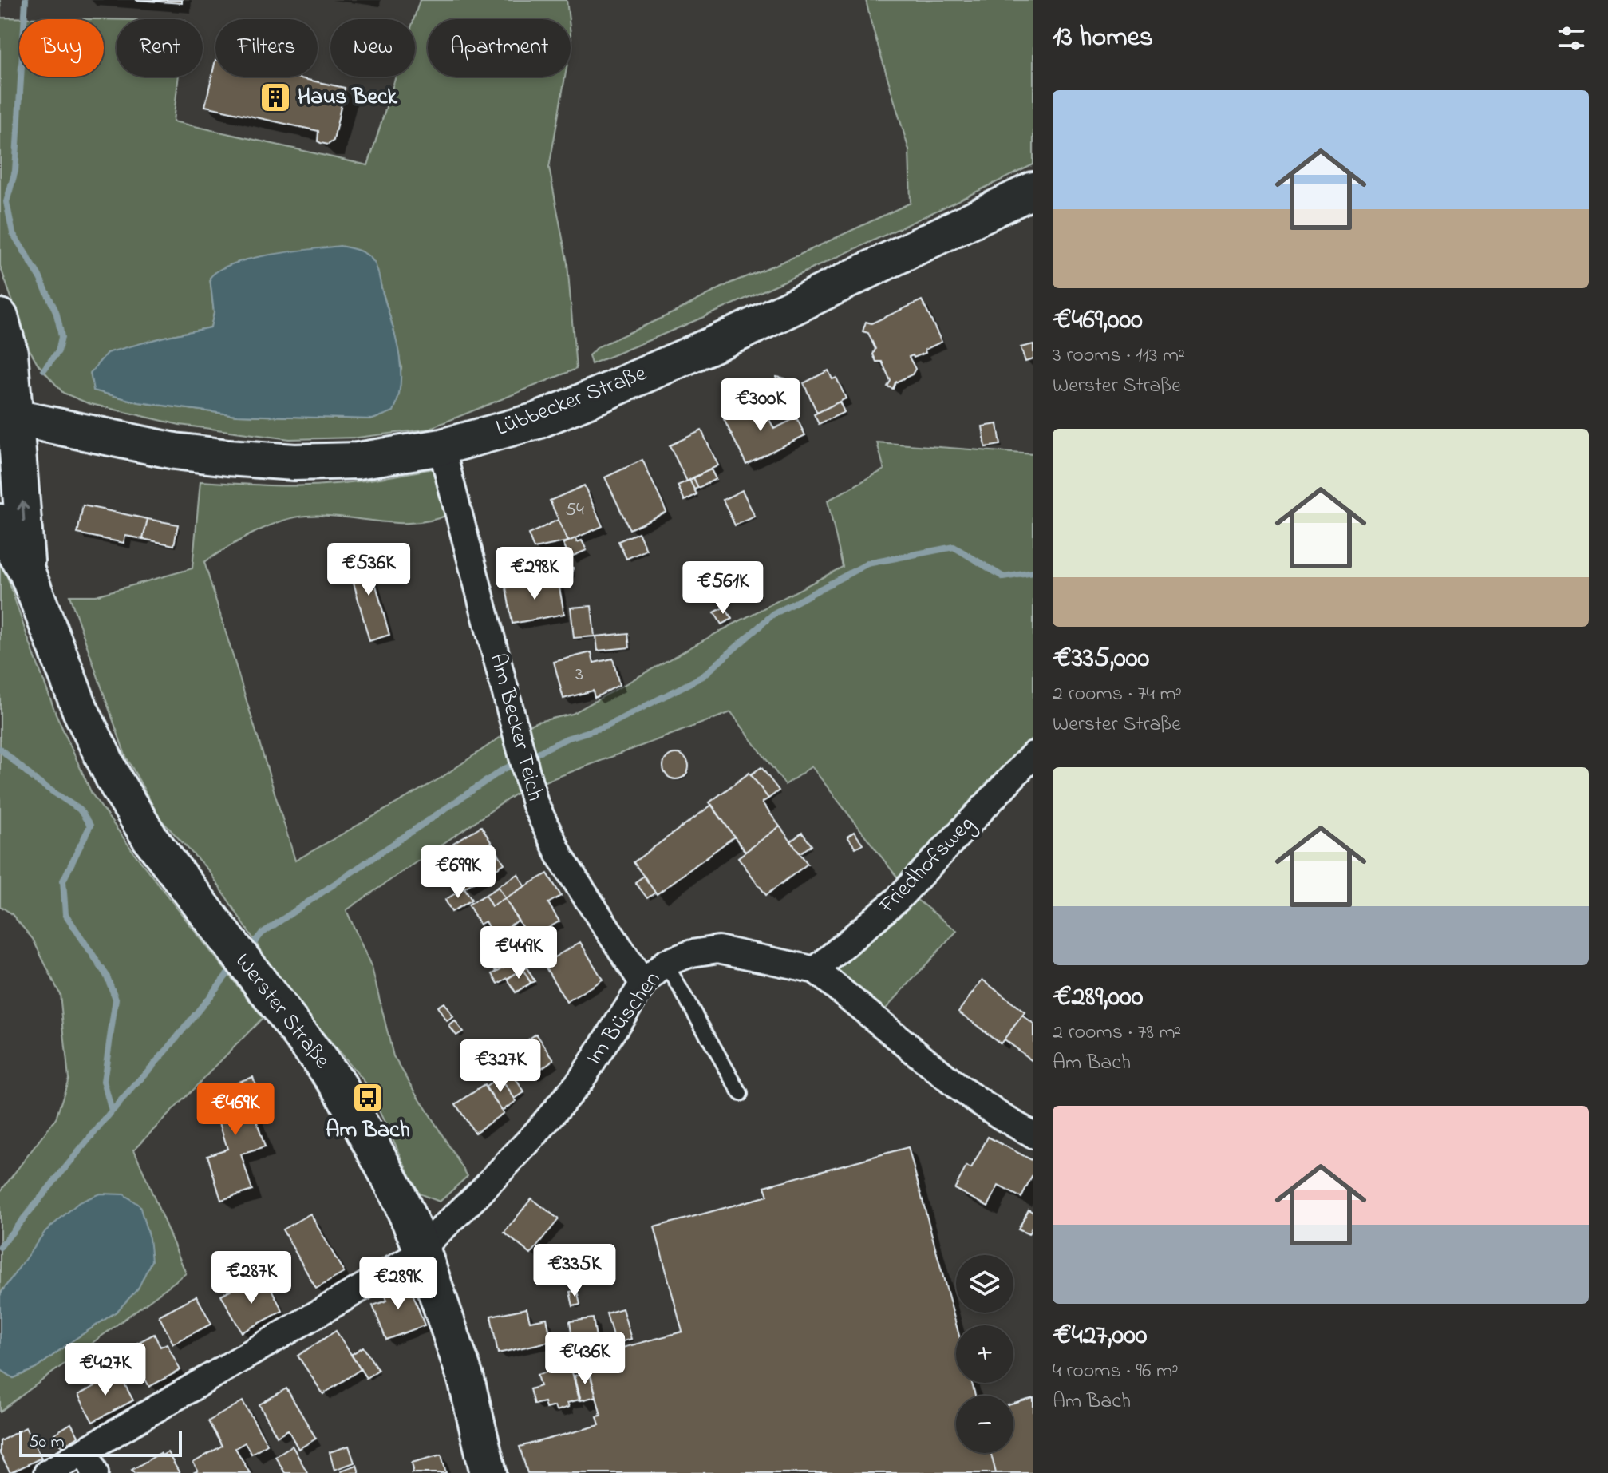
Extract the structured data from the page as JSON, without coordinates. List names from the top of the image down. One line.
{"streets":{"main road":["Lübbecker Straße","Werster Straße"],"street":["Am Becker Teich","Friedhofsweg","Im Büschen"]},"crossings":[["Lübbecker Straße","Am Becker Teich"],["Lübbecker Straße","Werster Straße"],["Am Becker Teich","Im Büschen"],["Friedhofsweg","Im Büschen"],["Werster Straße","Im Büschen"]],"places":{"building":["Haus Beck"],"bus stop":["Am Bach"]},"house_numbers":["54","3"],"scale_bar":"50 m","page":{"heading":"13 homes","chip":["Buy","Rent","Filters","New","Apartment"],"list":[{"name":"€469,000","note":"3 rooms · 113 m² · Werster Straße"},{"name":"€335,000","note":"2 rooms · 74 m² · Werster Straße"},{"name":"€289,000","note":"2 rooms · 78 m² · Am Bach"},{"name":"€427,000","note":"4 rooms · 96 m² · Am Bach"}],"price":["€300K","€536K","€298K","€561K","€699K","€449K","€327K","€469K","€335K","€287K","€289K","€436K","€427K"],"map_buttons":["+","−"],"scale":"50 m"}}
